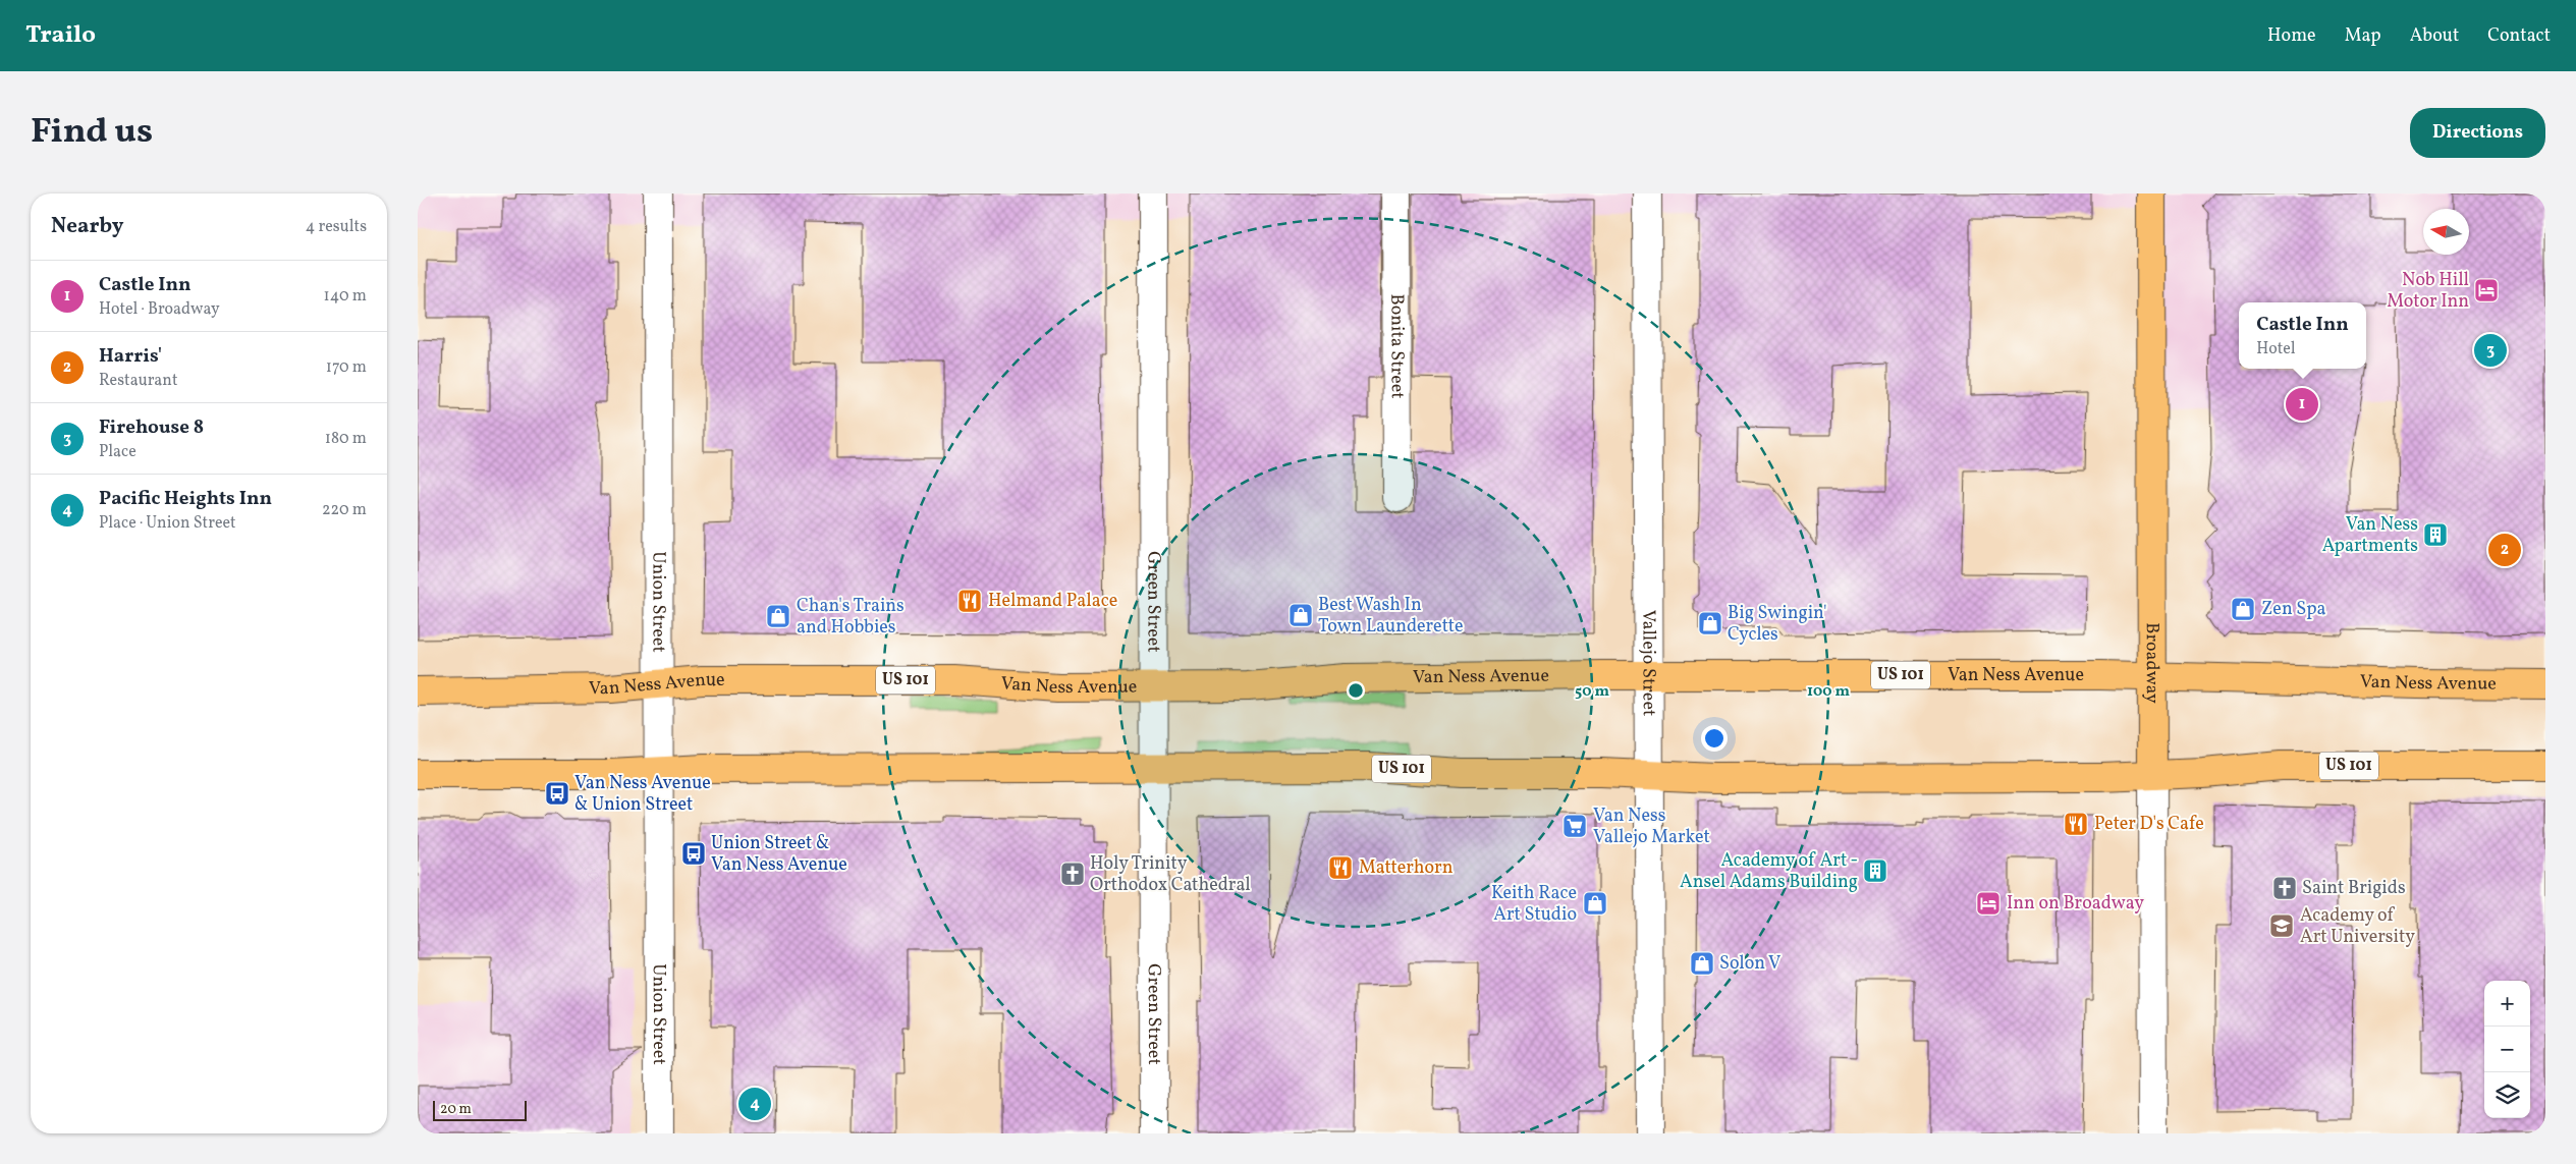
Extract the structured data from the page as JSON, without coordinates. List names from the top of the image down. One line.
{"streets":{"main road":["Broadway","US 101","Van Ness Avenue"],"street":["Bonita Street","Union Street","Green Street","Vallejo Street"]},"crossings":[["Union Street","US 101"],["Union Street","Van Ness Avenue"],["Green Street","US 101"],["Green Street","Van Ness Avenue"],["Vallejo Street","US 101"],["Vallejo Street","Van Ness Avenue"],["Broadway","US 101"],["Broadway","Van Ness Avenue"]],"places":{"hotel":["Nob Hill Motor Inn","Inn on Broadway"],"building":["Van Ness Apartments","Academy of Art - Ansel Adams Building"],"restaurant":["Helmand Palace","Peter D's Cafe","Matterhorn"],"shop":["Zen Spa","Best Wash In Town Launderette","Chan's Trains and Hobbies","Big Swingin' Cycles","Keith Race Art Studio","Solon V"],"bus stop":["Van Ness Avenue & Union Street","Union Street & Van Ness Avenue"],"supermarket":["Van Ness Vallejo Market"],"church":["Holy Trinity Orthodox Cathedral","Saint Brigids"],"school or university":["Academy of Art University"]},"scale_bar":"20 m","north":"left","page":{"header":"Trailo","nav":["Home","Map","About","Contact"],"title":"Find us","buttons":"Directions","heading":["Nearby","4 results"],"list":[{"mark":"1","name":"Castle Inn","note":"Hotel · Broadway","value":"140 m"},{"mark":"2","name":"Harris'","note":"Restaurant","value":"170 m"},{"mark":"3","name":"Firehouse 8","note":"Place","value":"180 m"},{"mark":"4","name":"Pacific Heights Inn","note":"Place · Union Street","value":"220 m"}],"popup":["Castle Inn","Hotel"],"pins":["3","1","2","4"],"map_buttons":["+","−"],"scale":"20 m"},"rings":["50 m","100 m"]}
